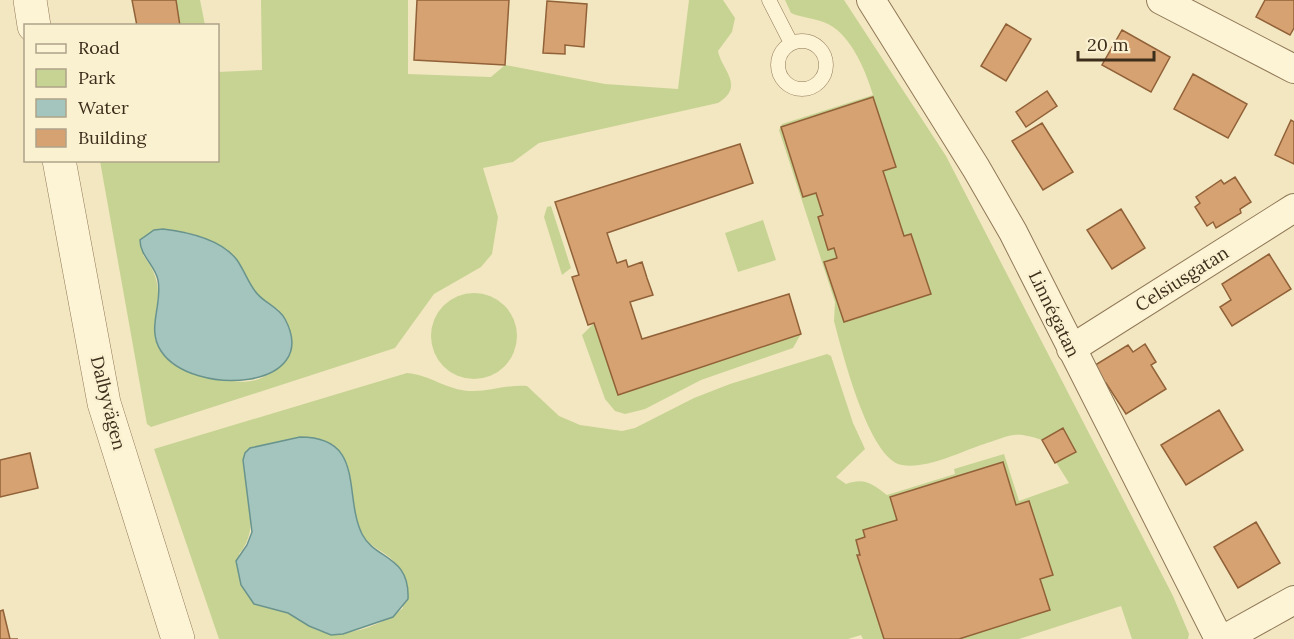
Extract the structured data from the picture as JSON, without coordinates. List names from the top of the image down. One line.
{"streets":{"street":["Celsiusgatan","Linnégatan","Dalbyvägen"]},"crossings":[["Celsiusgatan","Linnégatan"]],"legend":["Road","Park","Water","Building"],"scale_bar":"20 m"}
